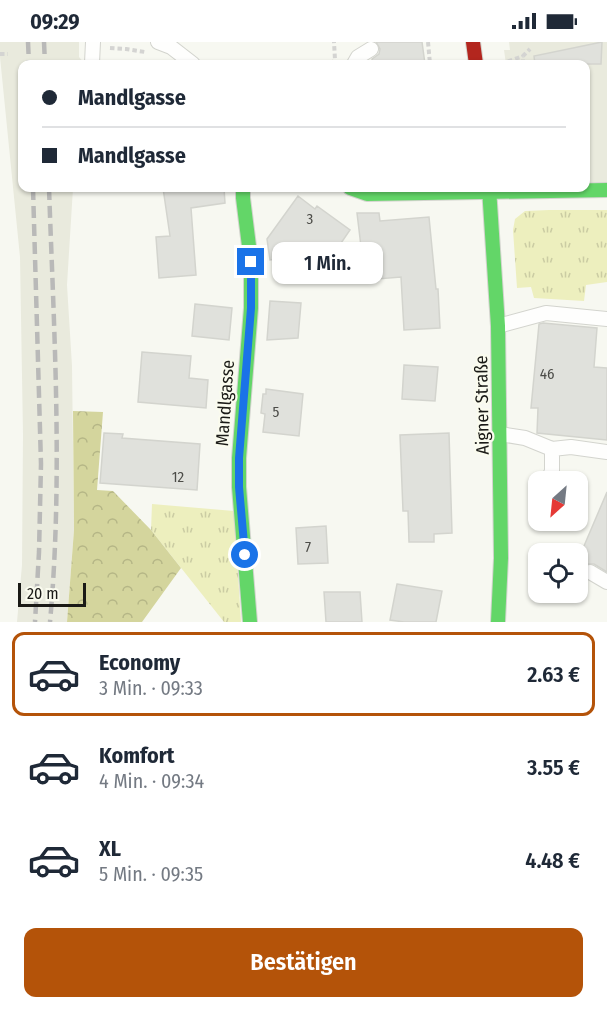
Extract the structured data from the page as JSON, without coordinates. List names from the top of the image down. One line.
{"streets":{"street":["Mandlgasse","Aigner Straße"]},"house_numbers":["3","46","5","12","7"],"scale_bar":"20 m","north":"bottom left","page":{"status":"09:29","banner":["Mandlgasse","Mandlgasse"],"bubble":"1 Min.","scale":"20 m","list":[{"name":"Economy","note":"3 Min. · 09:33","value":"2.63 €"},{"name":"Komfort","note":"4 Min. · 09:34","value":"3.55 €"},{"name":"XL","note":"5 Min. · 09:35","value":"4.48 €"}],"buttons":"Bestätigen"}}
